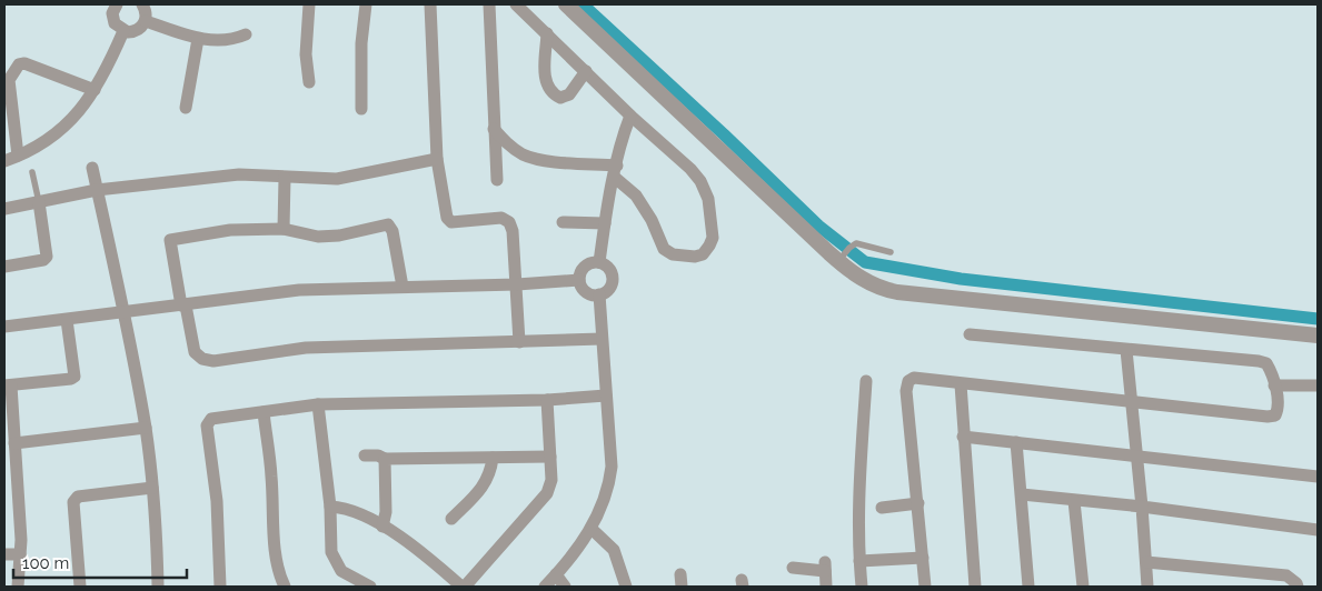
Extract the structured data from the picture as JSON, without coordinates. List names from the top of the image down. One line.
{"scale_bar":"100 m"}
